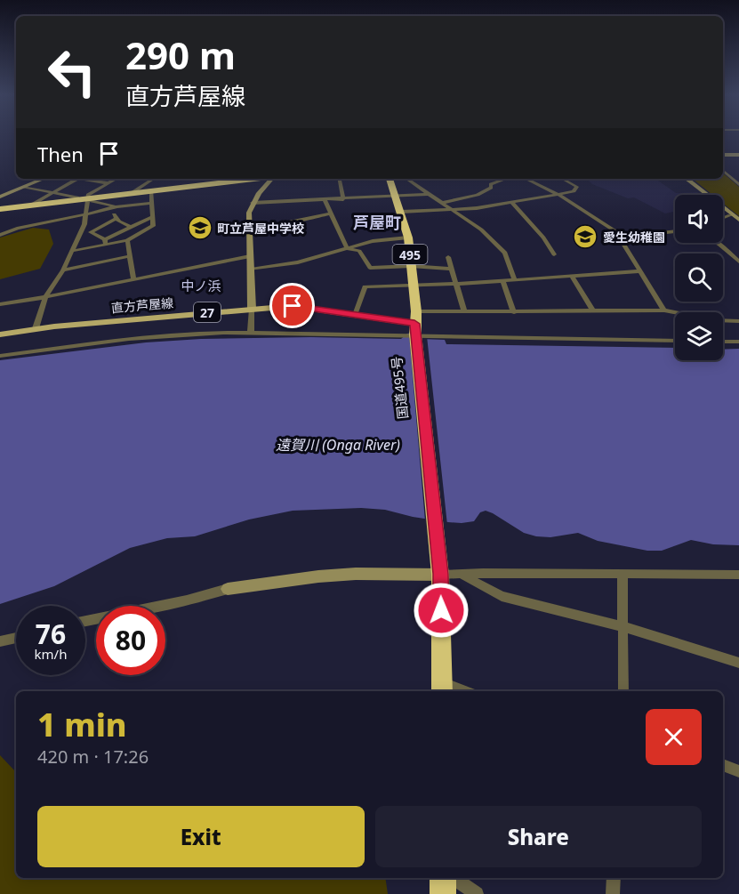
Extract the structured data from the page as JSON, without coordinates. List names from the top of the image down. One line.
{"streets":{"highway":["495","国道495号"],"main road":["直方芦屋線","27"]},"crossings":[["直方芦屋線","国道495号"]],"districts":["芦屋町","中ノ浜"],"water":["遠賀川 (Onga River)"],"places":{"school or university":["町立芦屋中学校","愛生幼稚園"]},"page":{"turn":["290 m","直方芦屋線"],"then":"Then","speed":"76 km/h","limit":"80","heading":["1 min","420 m · 17:26"],"buttons":["Exit","Share"]}}
